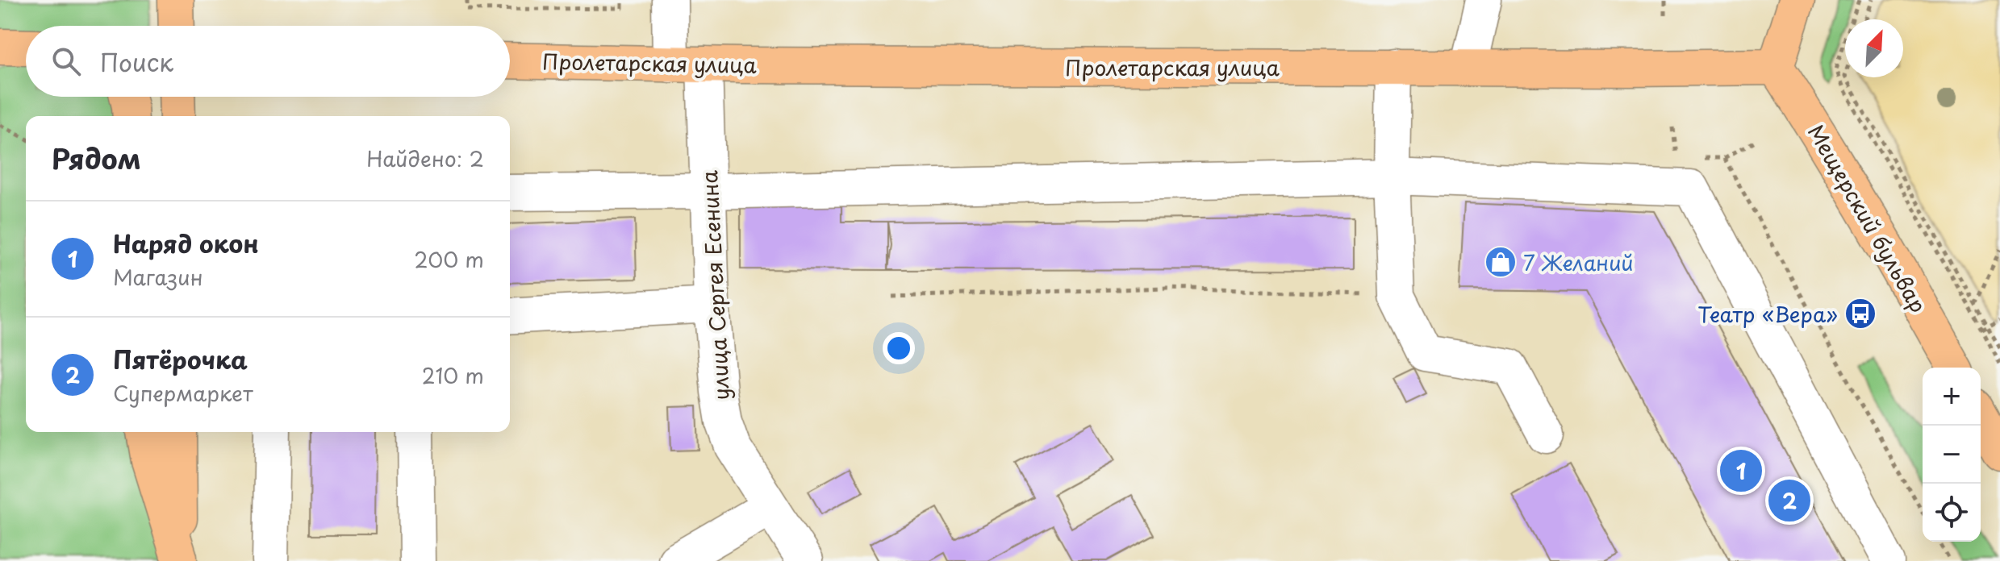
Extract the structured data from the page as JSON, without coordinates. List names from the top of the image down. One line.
{"streets":{"main road":["Пролетарская улица","Мещерский бульвар"],"lane":["улица Сергея Есенина"]},"crossings":[["Пролетарская улица","Мещерский бульвар"],["Пролетарская улица","улица Сергея Есенина"]],"places":{"shop":["7 Желаний"],"bus stop":["Театр «Вера»"]},"north":"top right","page":{"search":"Поиск","heading":["Рядом","Найдено: 2"],"list":[{"mark":"1","name":"Наряд окон","note":"Магазин","value":"200 m"},{"mark":"2","name":"Пятёрочка","note":"Супермаркет","value":"210 m"}],"map_buttons":["+","−"],"pins":["1","2"]}}
